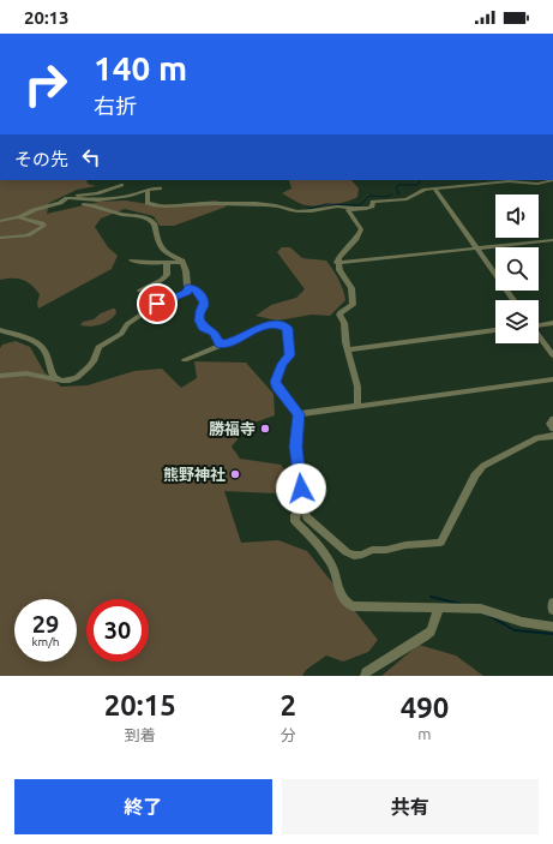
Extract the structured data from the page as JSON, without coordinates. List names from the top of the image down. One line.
{"places":["勝福寺","熊野神社"],"page":{"status":"20:13","turn":["140 m","右折"],"then":"その先","speed":"29 km/h","limit":"30","eta":["20:15","到着","2","分","490","m"],"buttons":["終了","共有"]}}
